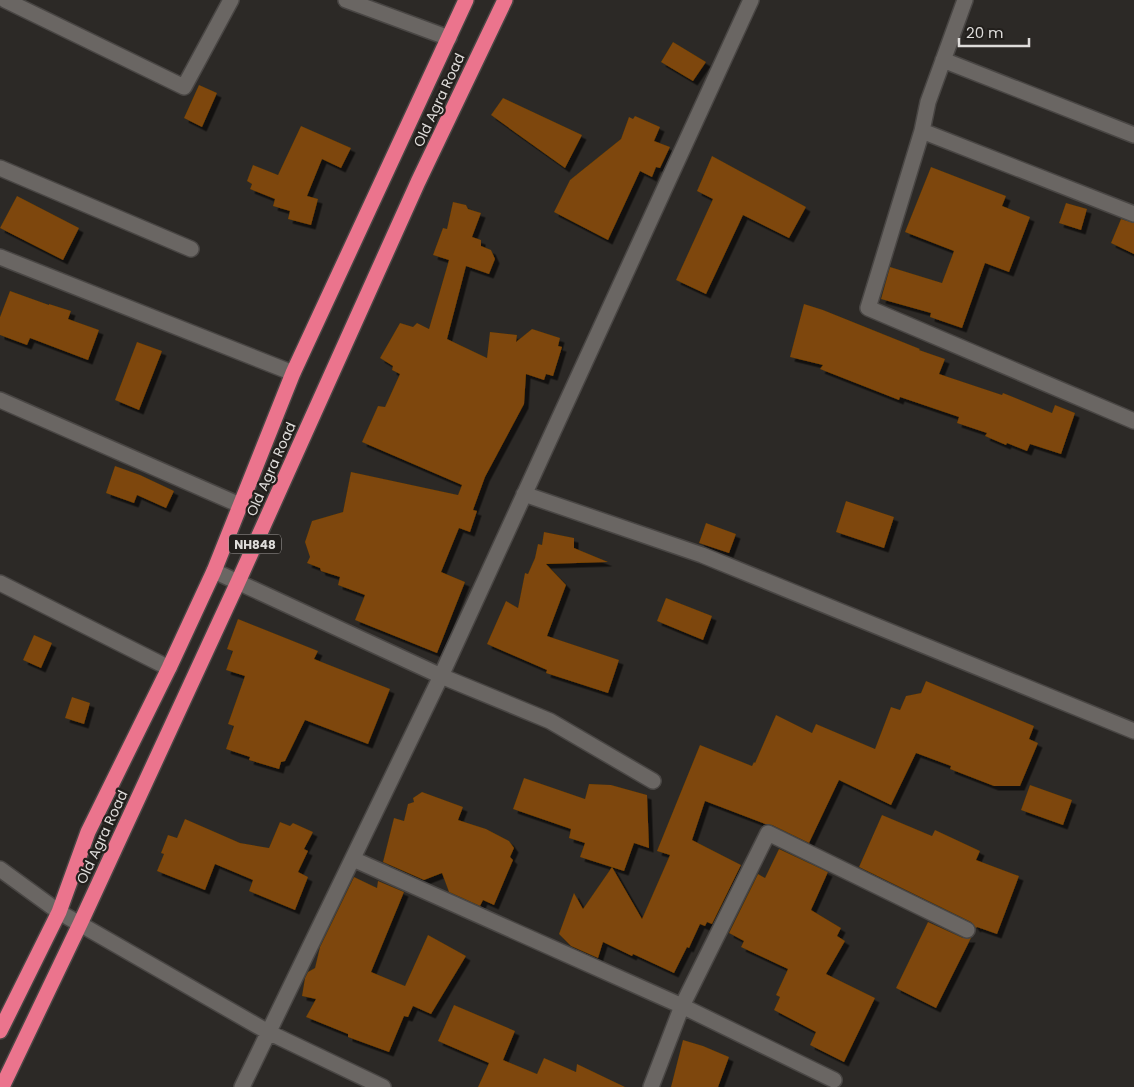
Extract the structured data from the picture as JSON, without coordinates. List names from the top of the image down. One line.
{"streets":{"highway":["Old Agra Road","NH848"]},"scale_bar":"20 m"}
